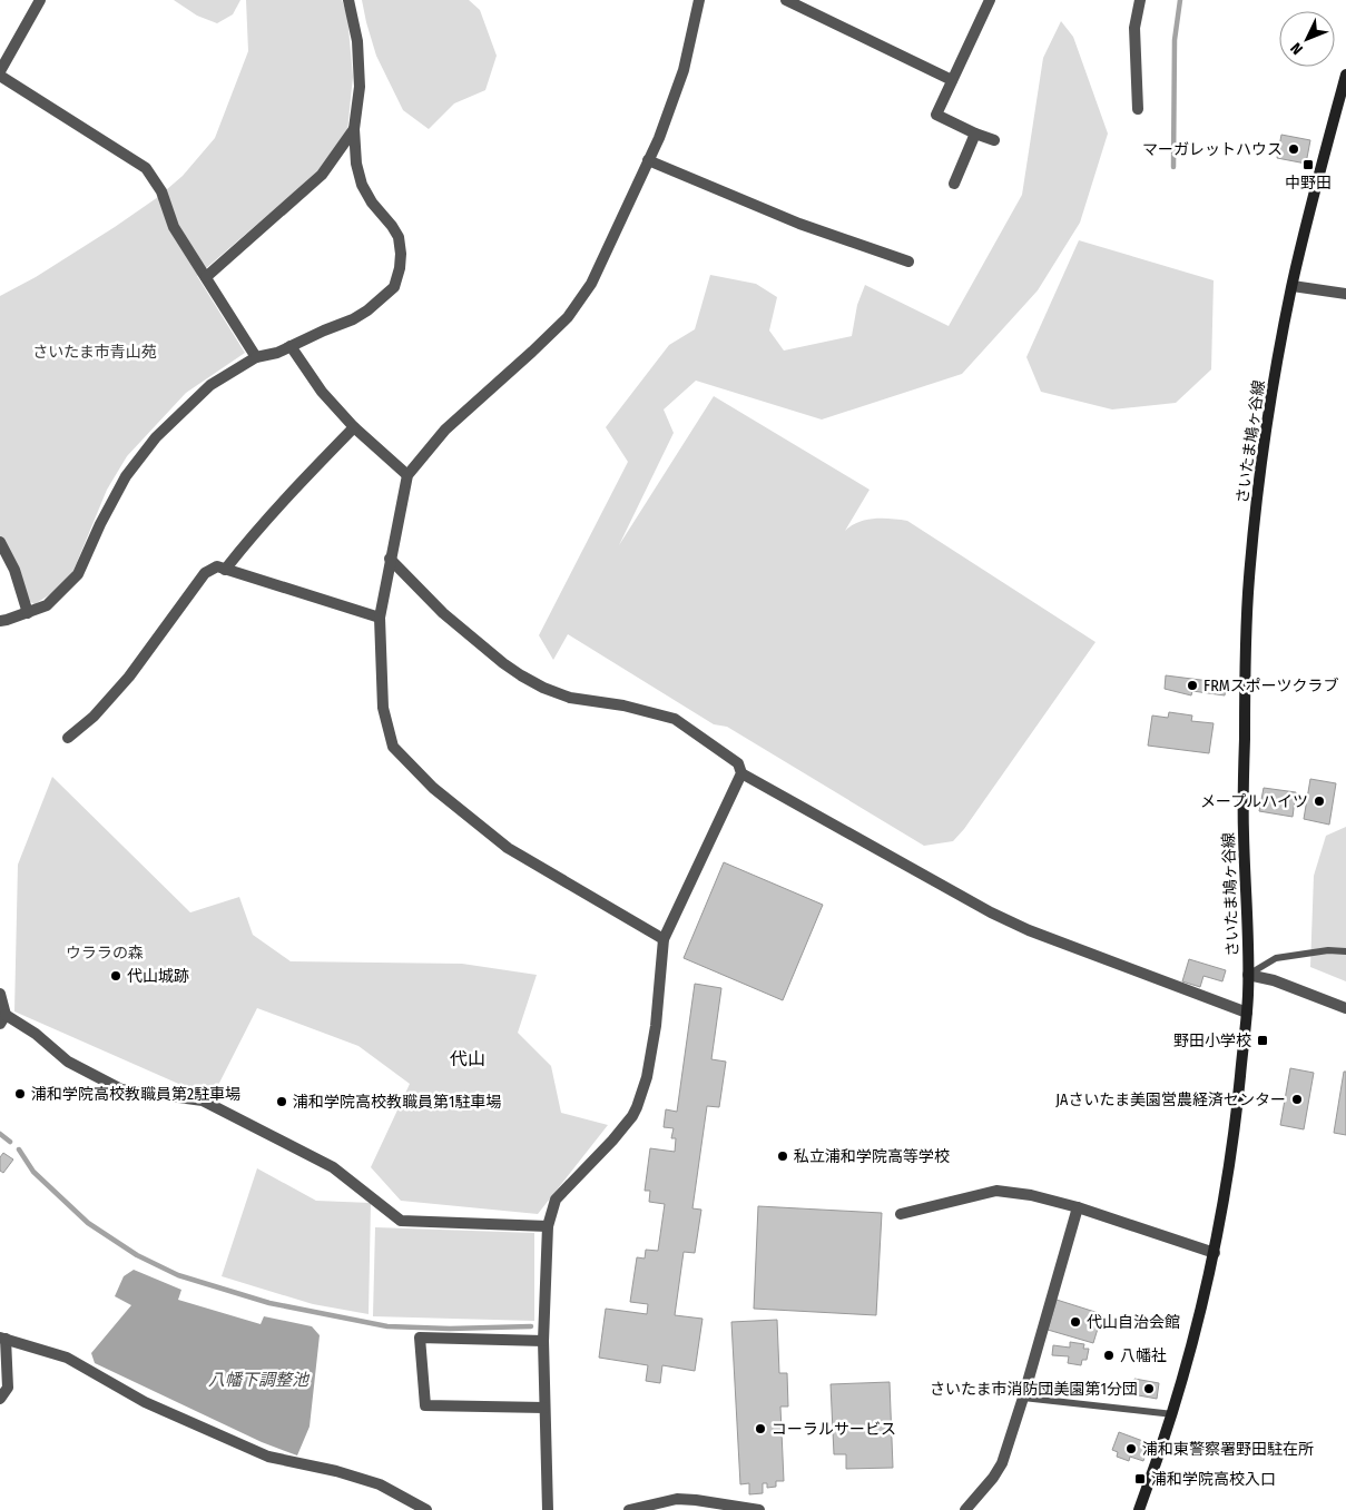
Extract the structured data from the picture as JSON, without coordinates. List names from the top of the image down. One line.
{"streets":{"main road":["さいたま鳩ヶ谷線"]},"districts":["代山"],"water":["八幡下調整池"],"parks":["さいたま市青山苑","ウララの森"],"places":{"other":["マーガレットハウス","FRMスポーツクラブ","メープルハイツ","代山城跡","浦和学院高校教職員第2駐車場","JAさいたま美園営農経済センター","浦和学院高校教職員第1駐車場","私立浦和学院高等学校","代山自治会館","八幡社","さいたま市消防団美園第1分団","コーラルサービス","浦和東警察署野田駐在所"],"transit":["中野田","野田小学校","浦和学院高校入口"]},"north":"bottom left"}
